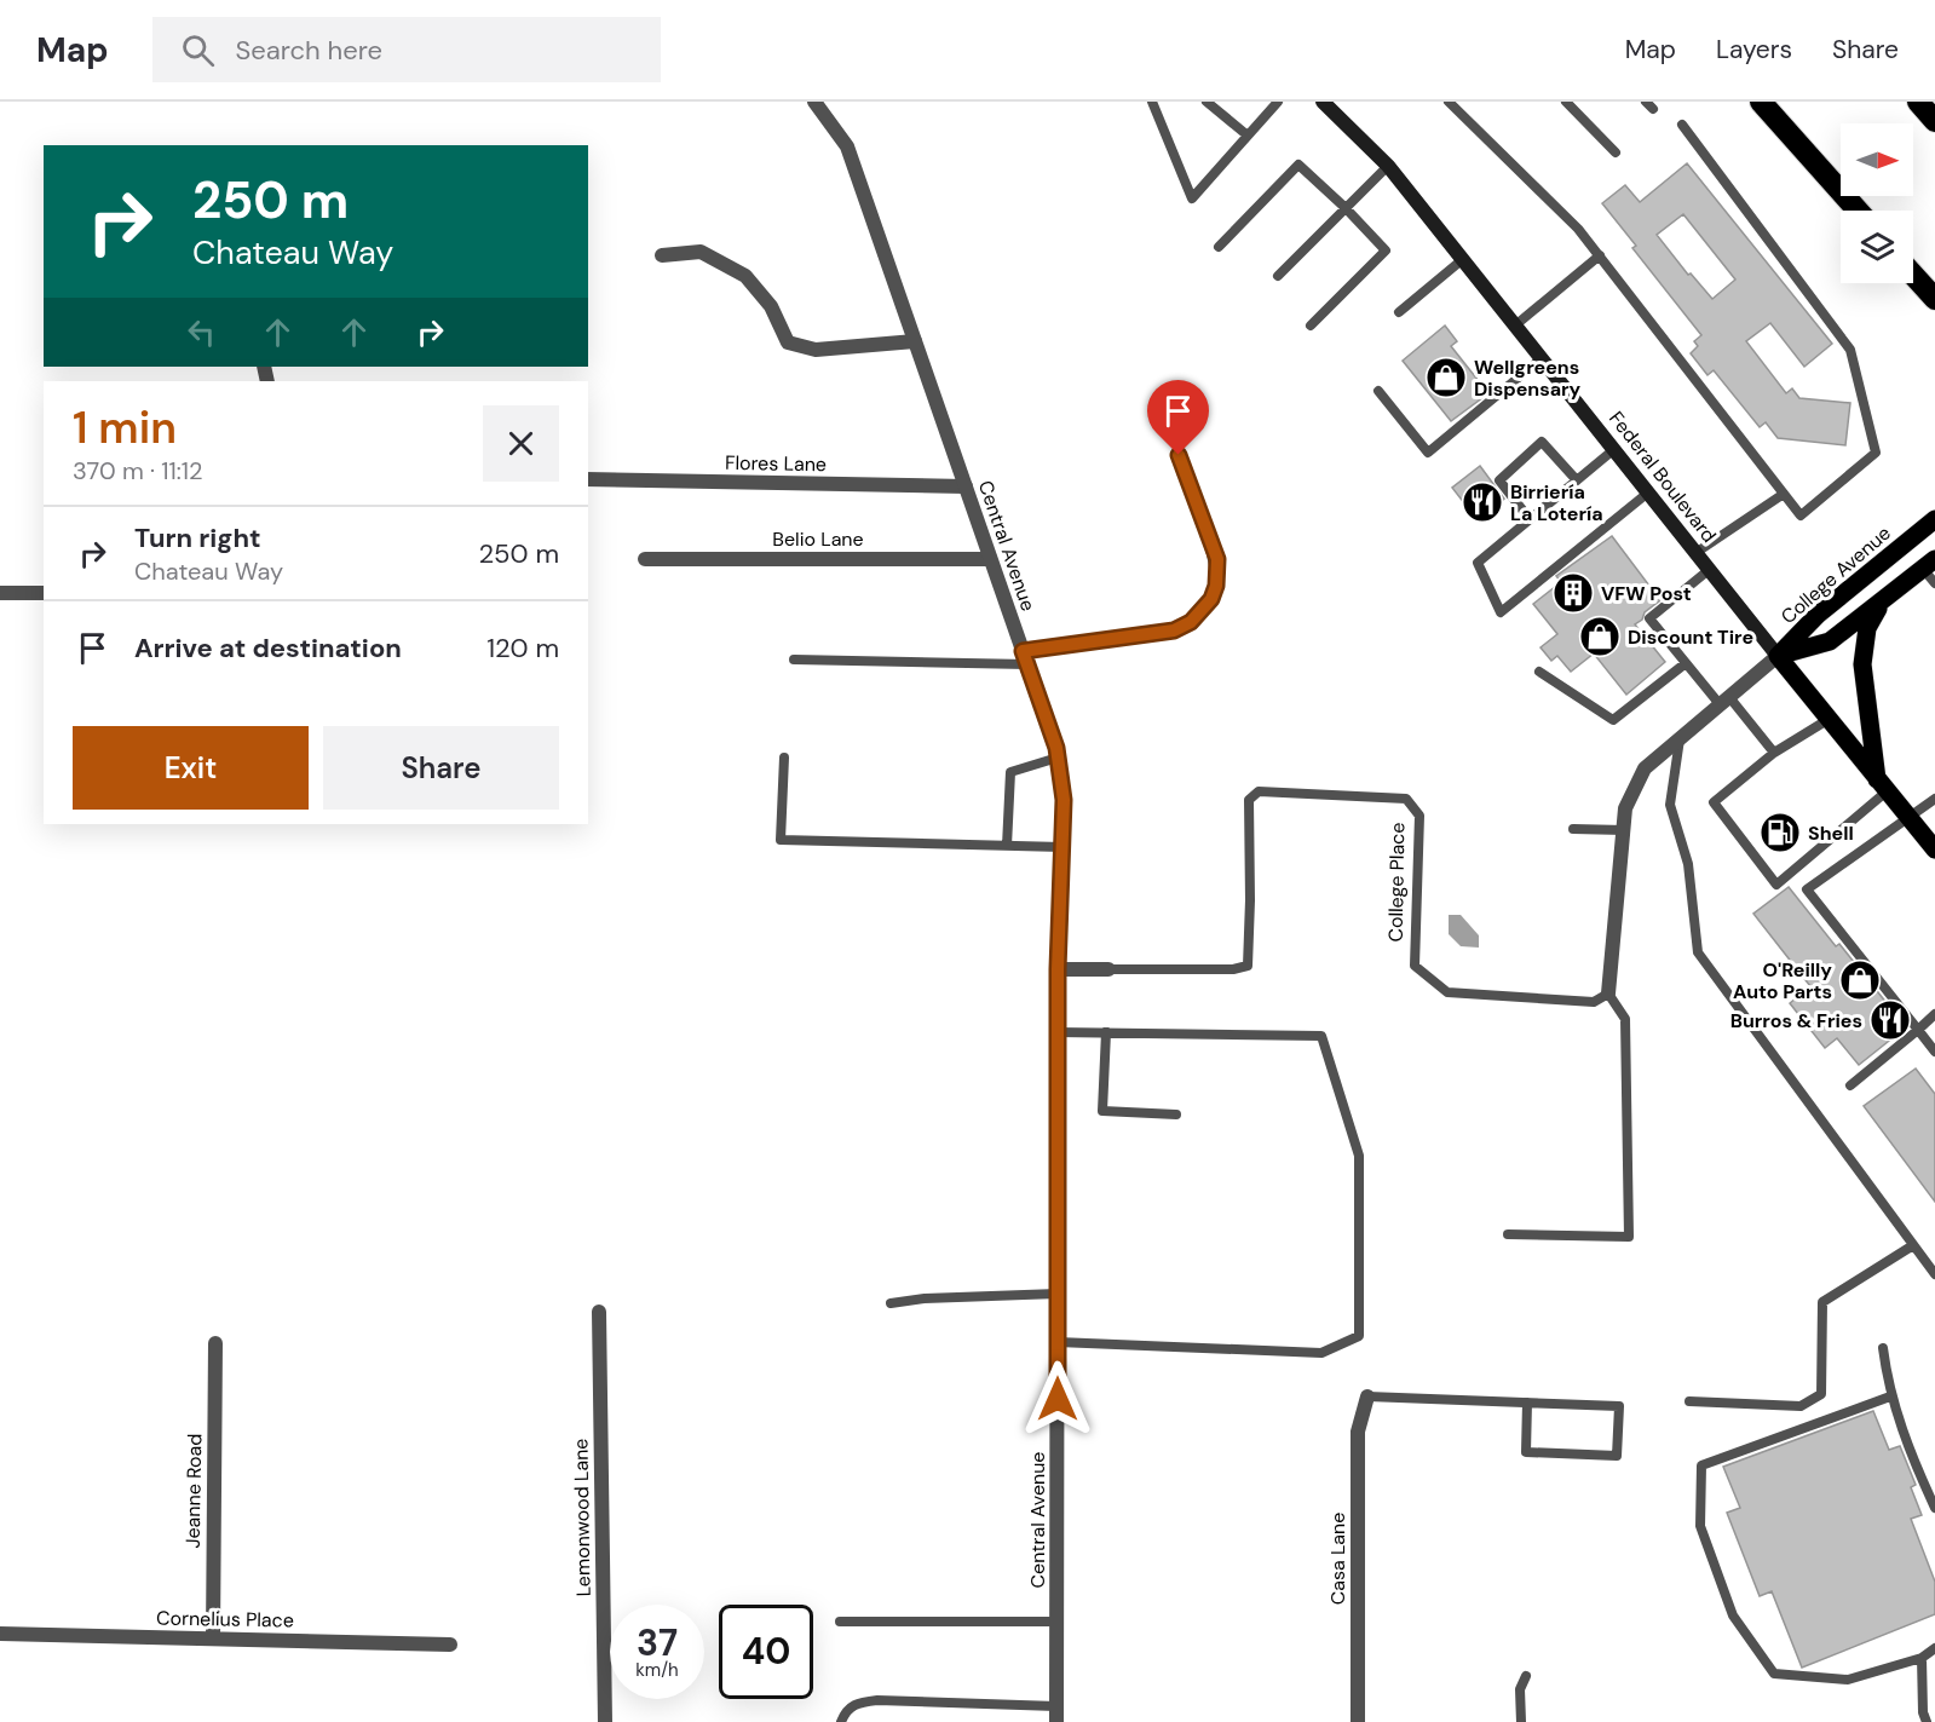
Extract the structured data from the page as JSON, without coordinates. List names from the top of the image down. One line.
{"streets":{"main road":["Federal Boulevard","College Avenue"],"street":["Flores Lane","Belio Lane","Central Avenue","College Place","Jeanne Road","Lemonwood Lane","Casa Lane","Cornelius Place"]},"crossings":[["Flores Lane","Central Avenue"],["Federal Boulevard","College Avenue"],["Belio Lane","Central Avenue"],["Central Avenue","College Place"],["Jeanne Road","Cornelius Place"]],"places":{"shop":["Wellgreens Dispensary","Discount Tire","O'Reilly Auto Parts"],"restaurant":["Birriería La Lotería","Burros & Fries"],"building":["VFW Post"],"fuel station":["Shell"]},"north":"right","page":{"header":"Map","search":"Search here","nav":["Map","Layers","Share"],"turn":["250 m","Chateau Way"],"heading":["1 min","370 m · 11:12"],"list":[{"name":"Turn right","note":"Chateau Way","value":"250 m"},{"name":"Arrive at destination","value":"120 m"}],"buttons":["Exit","Share"],"speed":"37 km/h","limit":"40"}}
